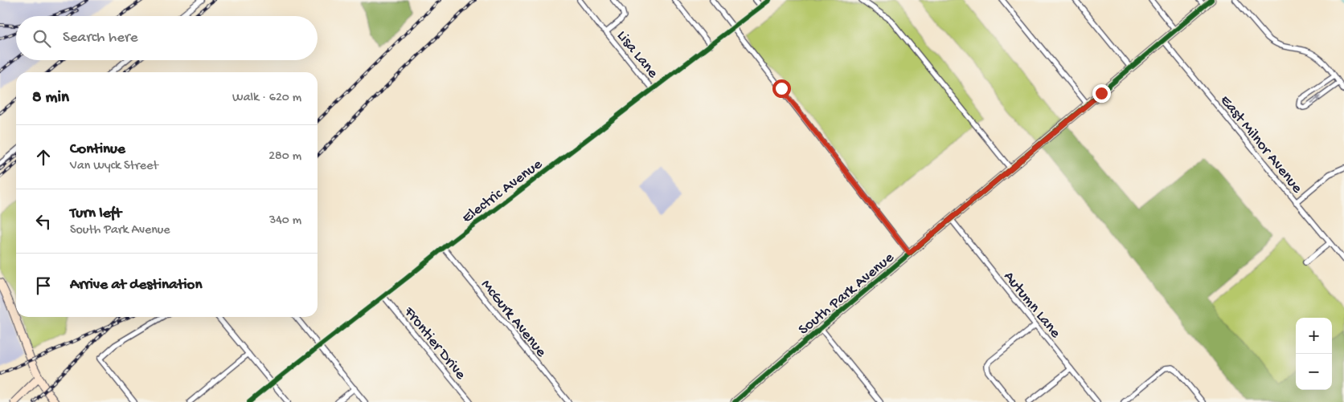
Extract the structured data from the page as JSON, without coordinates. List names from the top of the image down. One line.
{"streets":{"main road":["South Park Avenue"],"street":["Lisa Lane","East Milnor Avenue","Electric Avenue","Autumn Lane","McGurk Avenue","Frontier Drive"]},"crossings":[["Lisa Lane","Electric Avenue"],["East Milnor Avenue","South Park Avenue"],["Electric Avenue","McGurk Avenue"],["Electric Avenue","Frontier Drive"],["South Park Avenue","Autumn Lane"]],"page":{"search":"Search here","heading":["8 min","Walk · 620 m"],"list":[["Continue","Van Wyck Street","280 m"],["Turn left","South Park Avenue","340 m"],"Arrive at destination"],"map_buttons":["+","−"]}}
